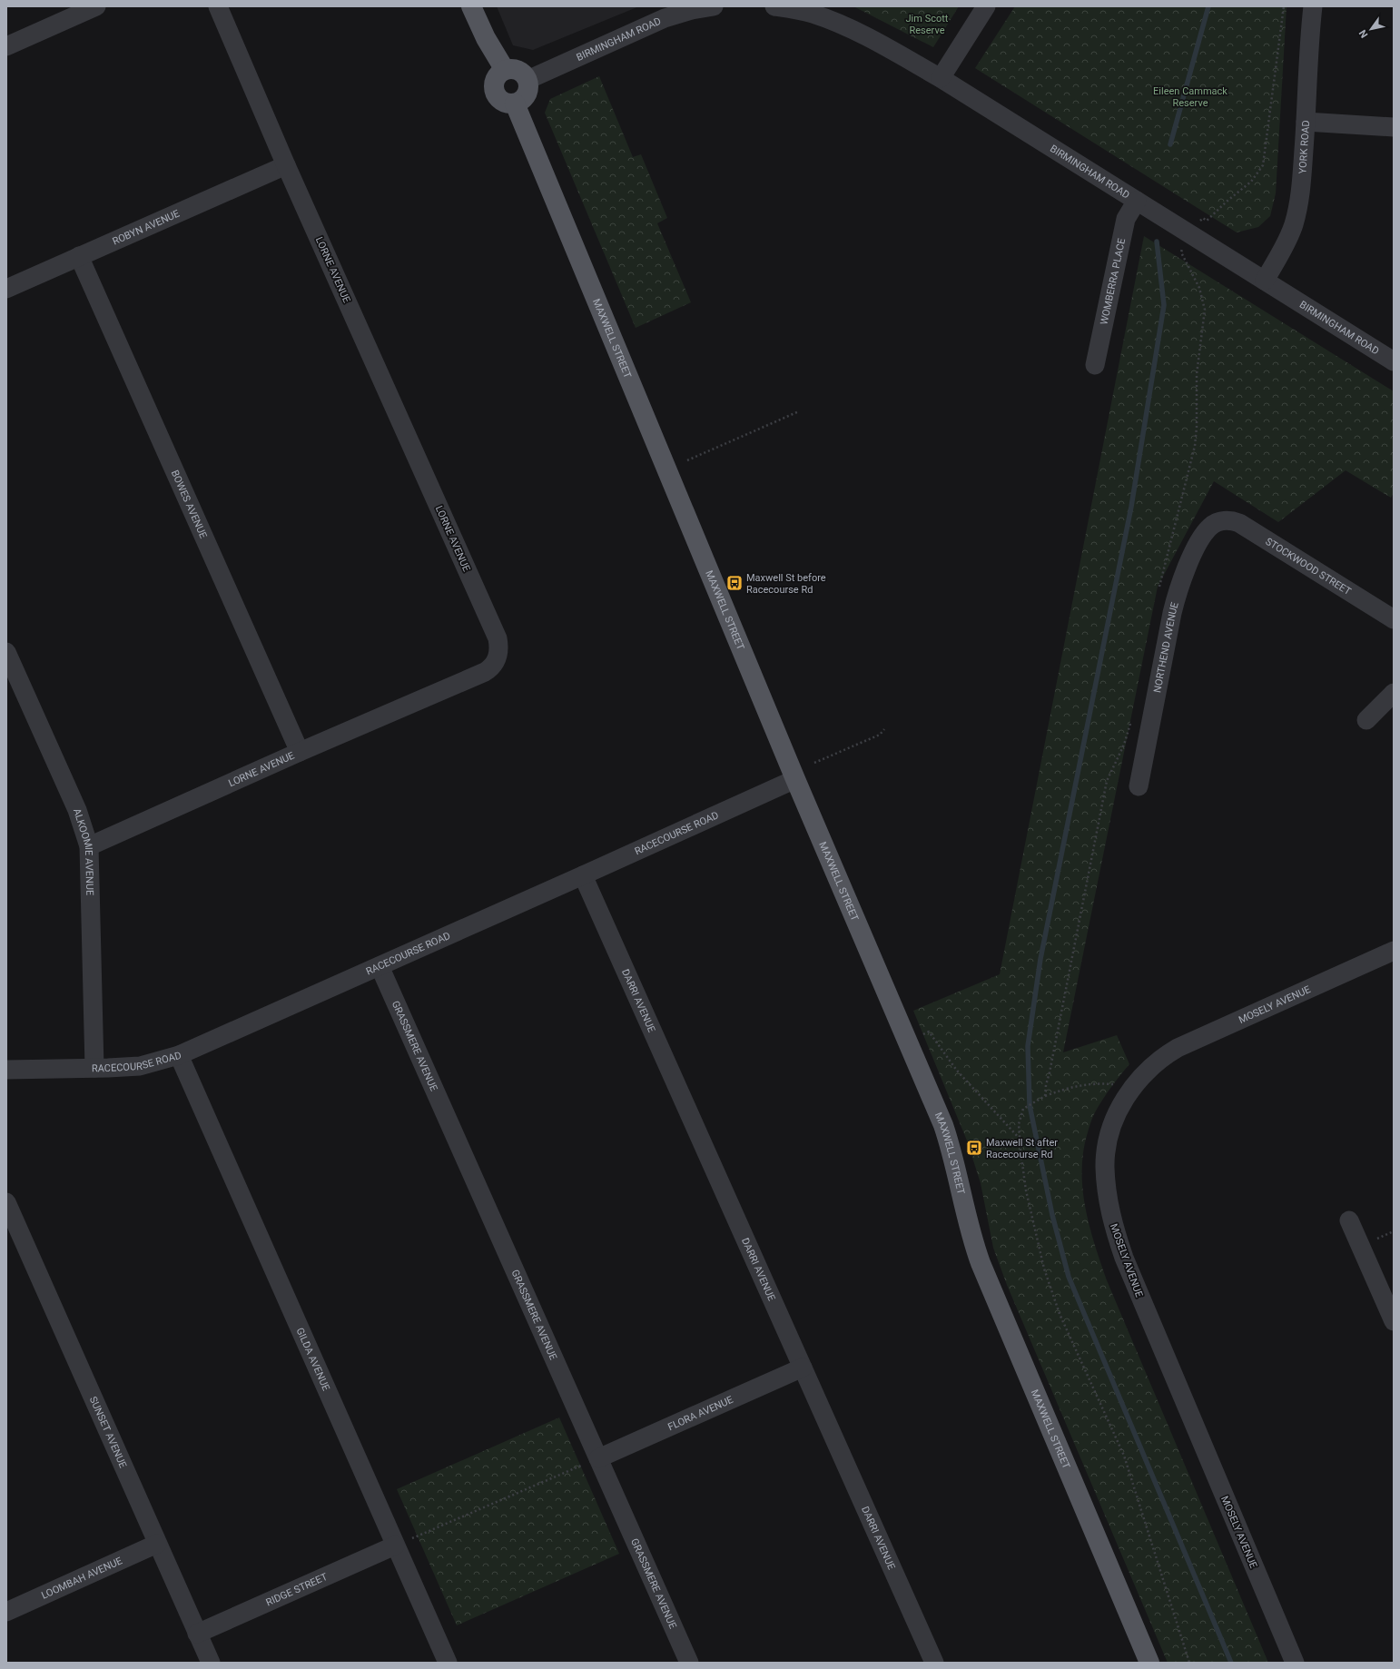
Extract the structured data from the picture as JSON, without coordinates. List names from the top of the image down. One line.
{"streets":{"main road":["MAXWELL STREET"],"street":["BIRMINGHAM ROAD","YORK ROAD","ROBYN AVENUE","LORNE AVENUE","WOMBERRA PLACE","BOWES AVENUE","STOCKWOOD STREET","NORTHEND AVENUE","RACECOURSE ROAD","ALKOOMIE AVENUE","DARRI AVENUE","MOSELY AVENUE","GRASSMERE AVENUE","GILDA AVENUE","FLORA AVENUE","SUNSET AVENUE","LOOMBAH AVENUE","RIDGE STREET"]},"crossings":[["BIRMINGHAM ROAD","YORK ROAD"],["BIRMINGHAM ROAD","WOMBERRA PLACE"],["BIRMINGHAM ROAD","MAXWELL STREET"],["ROBYN AVENUE","LORNE AVENUE"],["ROBYN AVENUE","BOWES AVENUE"],["LORNE AVENUE","BOWES AVENUE"],["LORNE AVENUE","ALKOOMIE AVENUE"],["MAXWELL STREET","RACECOURSE ROAD"],["STOCKWOOD STREET","NORTHEND AVENUE"],["RACECOURSE ROAD","ALKOOMIE AVENUE"],["RACECOURSE ROAD","DARRI AVENUE"],["RACECOURSE ROAD","GRASSMERE AVENUE"],["RACECOURSE ROAD","GILDA AVENUE"],["DARRI AVENUE","FLORA AVENUE"],["GRASSMERE AVENUE","FLORA AVENUE"],["GILDA AVENUE","RIDGE STREET"],["SUNSET AVENUE","LOOMBAH AVENUE"],["SUNSET AVENUE","RIDGE STREET"]],"parks":["Jim Scott Reserve","Eileen Cammack Reserve"],"places":{"bus stop":["Maxwell St before Racecourse Rd","Maxwell St after Racecourse Rd"]},"north":"bottom left"}
